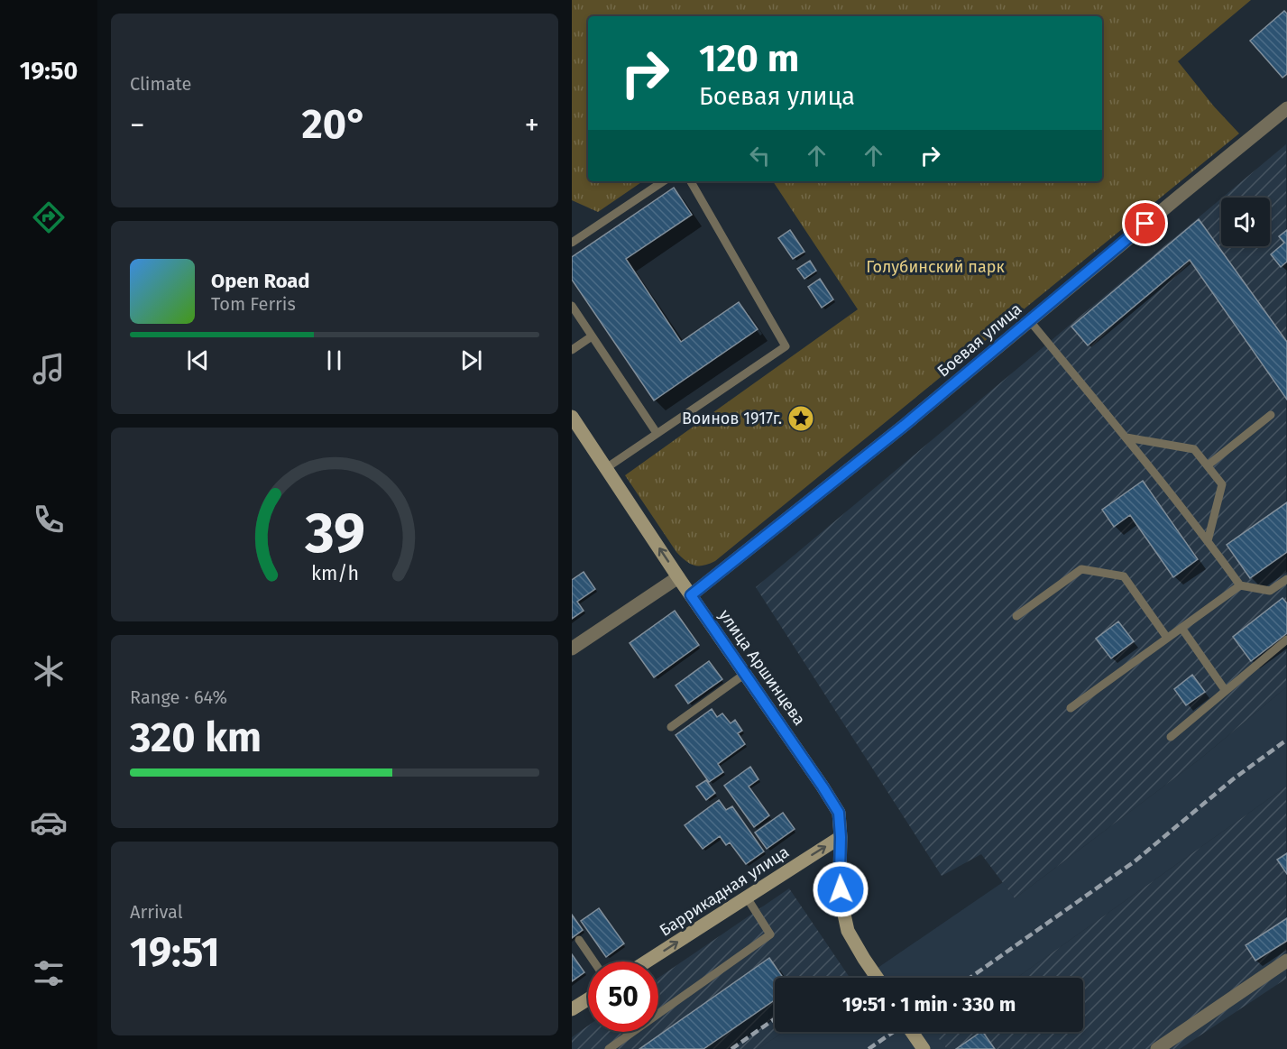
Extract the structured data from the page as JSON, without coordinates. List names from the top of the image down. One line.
{"streets":{"main road":["улица Аршинцева","Баррикадная улица"],"street":["Боевая улица"]},"crossings":[["Боевая улица","улица Аршинцева"],["улица Аршинцева","Баррикадная улица"]],"one_way":["Баррикадная улица"],"parks":["Голубинский парк"],"places":{"place":["Воинов 1917г."]},"page":{"tabs":"19:50","tile":["Climate",["Range · 64%","320 km"],["Arrival","19:51"]],"turn":["120 m","Боевая улица"],"heat":["−","20°","+"],"song":["Open Road","Tom Ferris"],"limit":"50","trip":"19:51 · 1 min · 330 m","gauge":["39","km/h"]}}
